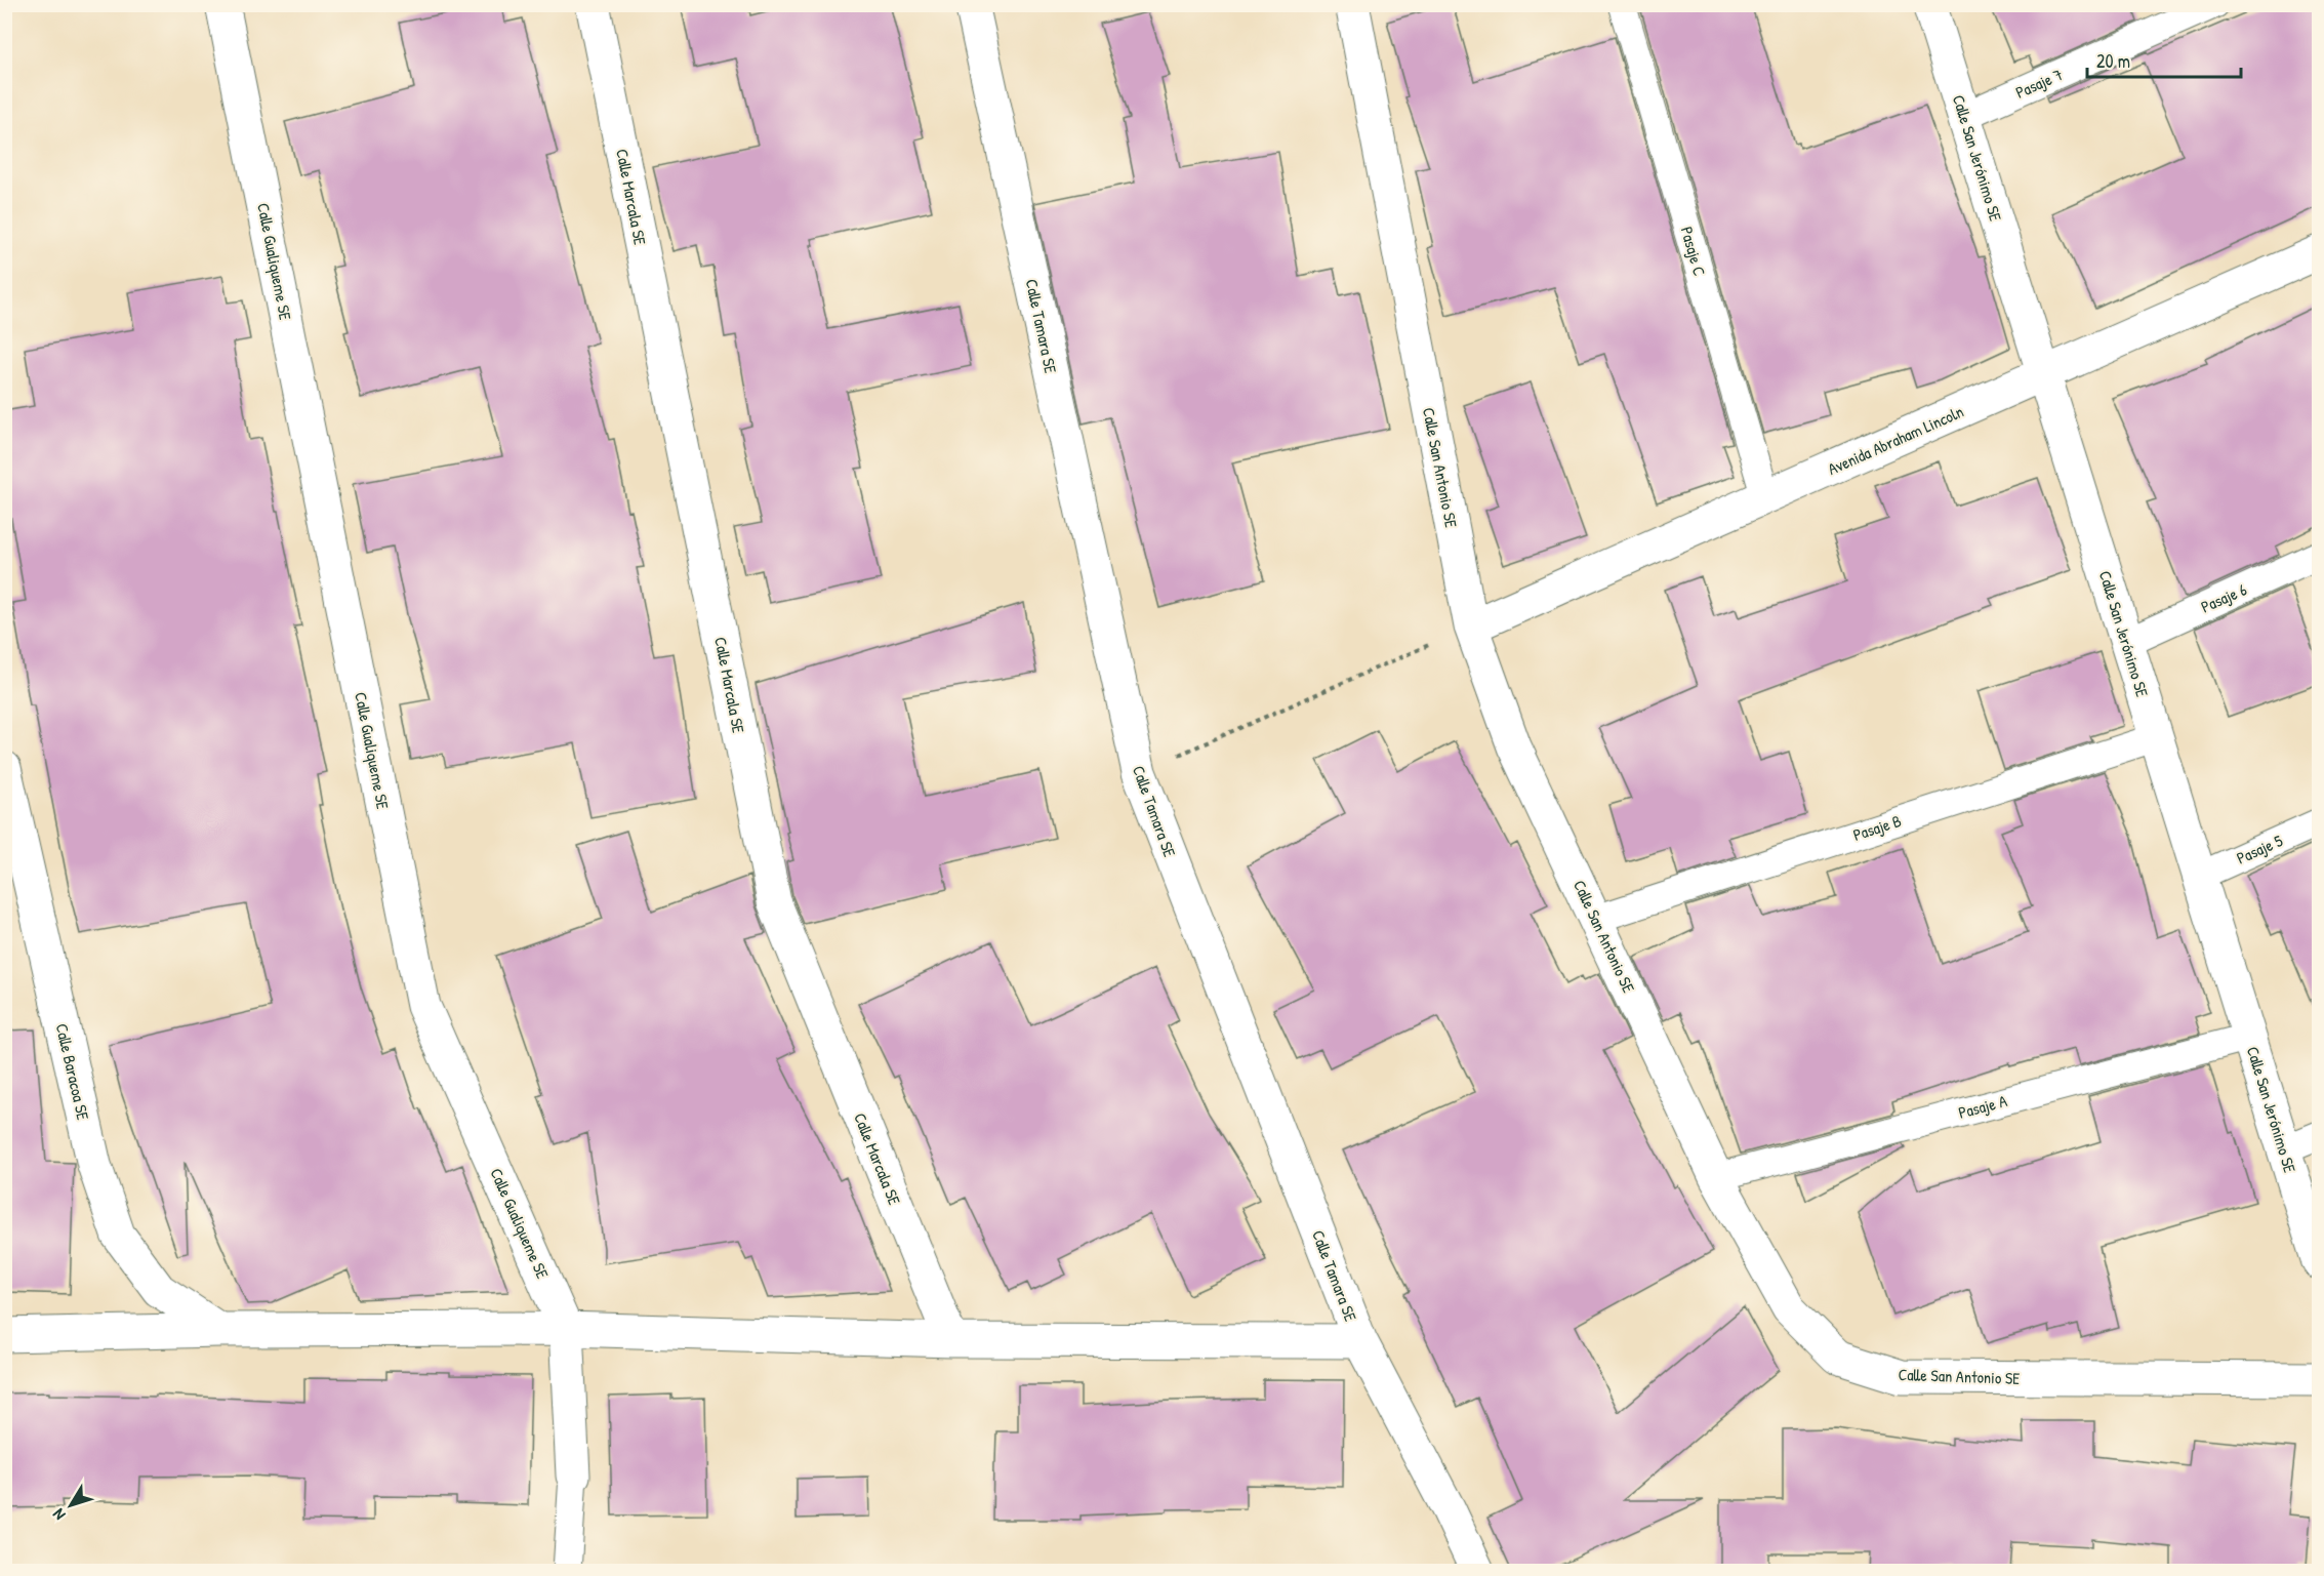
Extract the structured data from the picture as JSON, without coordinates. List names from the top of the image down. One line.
{"streets":{"street":["Calle San Jerónimo SE","Calle Marcala SE","Calle Gualiqueme SE","Calle Tamara SE","Avenida Abraham Lincoln","Calle San Antonio SE","Calle Baracoa SE"],"lane":["Pasaje 7","Pasaje C","Pasaje 6","Pasaje B","Pasaje 5","Pasaje A"]},"crossings":[["Pasaje 7","Calle San Jerónimo SE"],["Calle San Jerónimo SE","Avenida Abraham Lincoln"],["Calle San Jerónimo SE","Pasaje 6"],["Calle San Jerónimo SE","Pasaje B"],["Calle San Jerónimo SE","Pasaje 5"],["Calle San Jerónimo SE","Pasaje A"],["Pasaje C","Avenida Abraham Lincoln"],["Avenida Abraham Lincoln","Calle San Antonio SE"],["Calle San Antonio SE","Pasaje B"],["Calle San Antonio SE","Pasaje A"]],"scale_bar":"20 m","north":"bottom left"}
